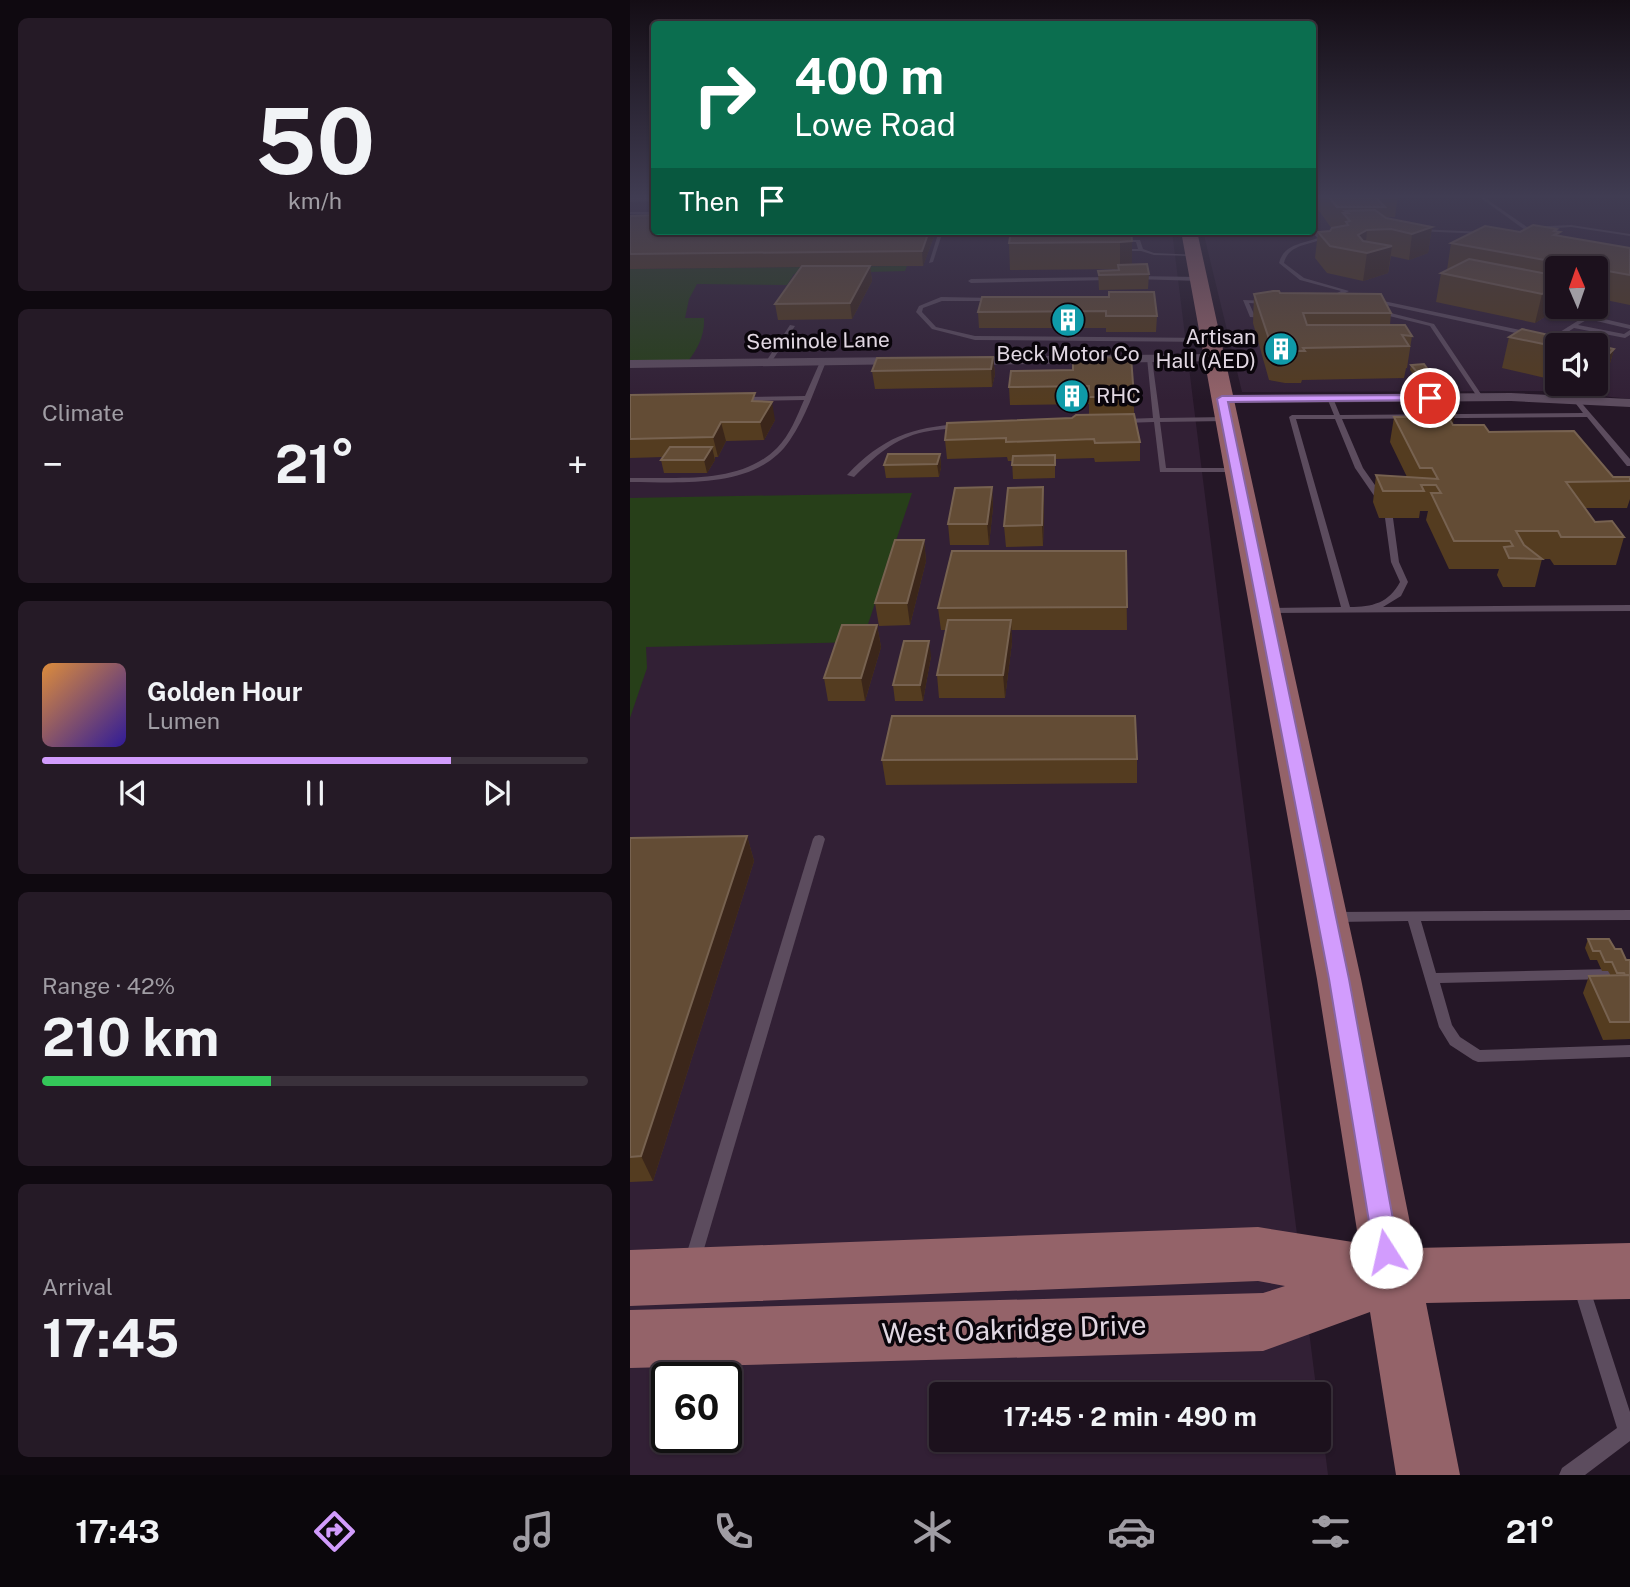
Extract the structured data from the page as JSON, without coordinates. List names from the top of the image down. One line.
{"streets":{"main road":["West Oakridge Drive"],"street":["Seminole Lane"]},"places":{"building":["Beck Motor Co","Artisan Hall (AED)","RHC"]},"north":"top","page":{"tile":[["50","km/h"],"Climate",["Range · 42%","210 km"],["Arrival","17:45"]],"turn":["400 m","Lowe Road"],"then":"Then","heat":["−","21°","+"],"song":["Golden Hour","Lumen"],"limit":"60","trip":"17:45 · 2 min · 490 m","tabs":["17:43","21°"]}}
